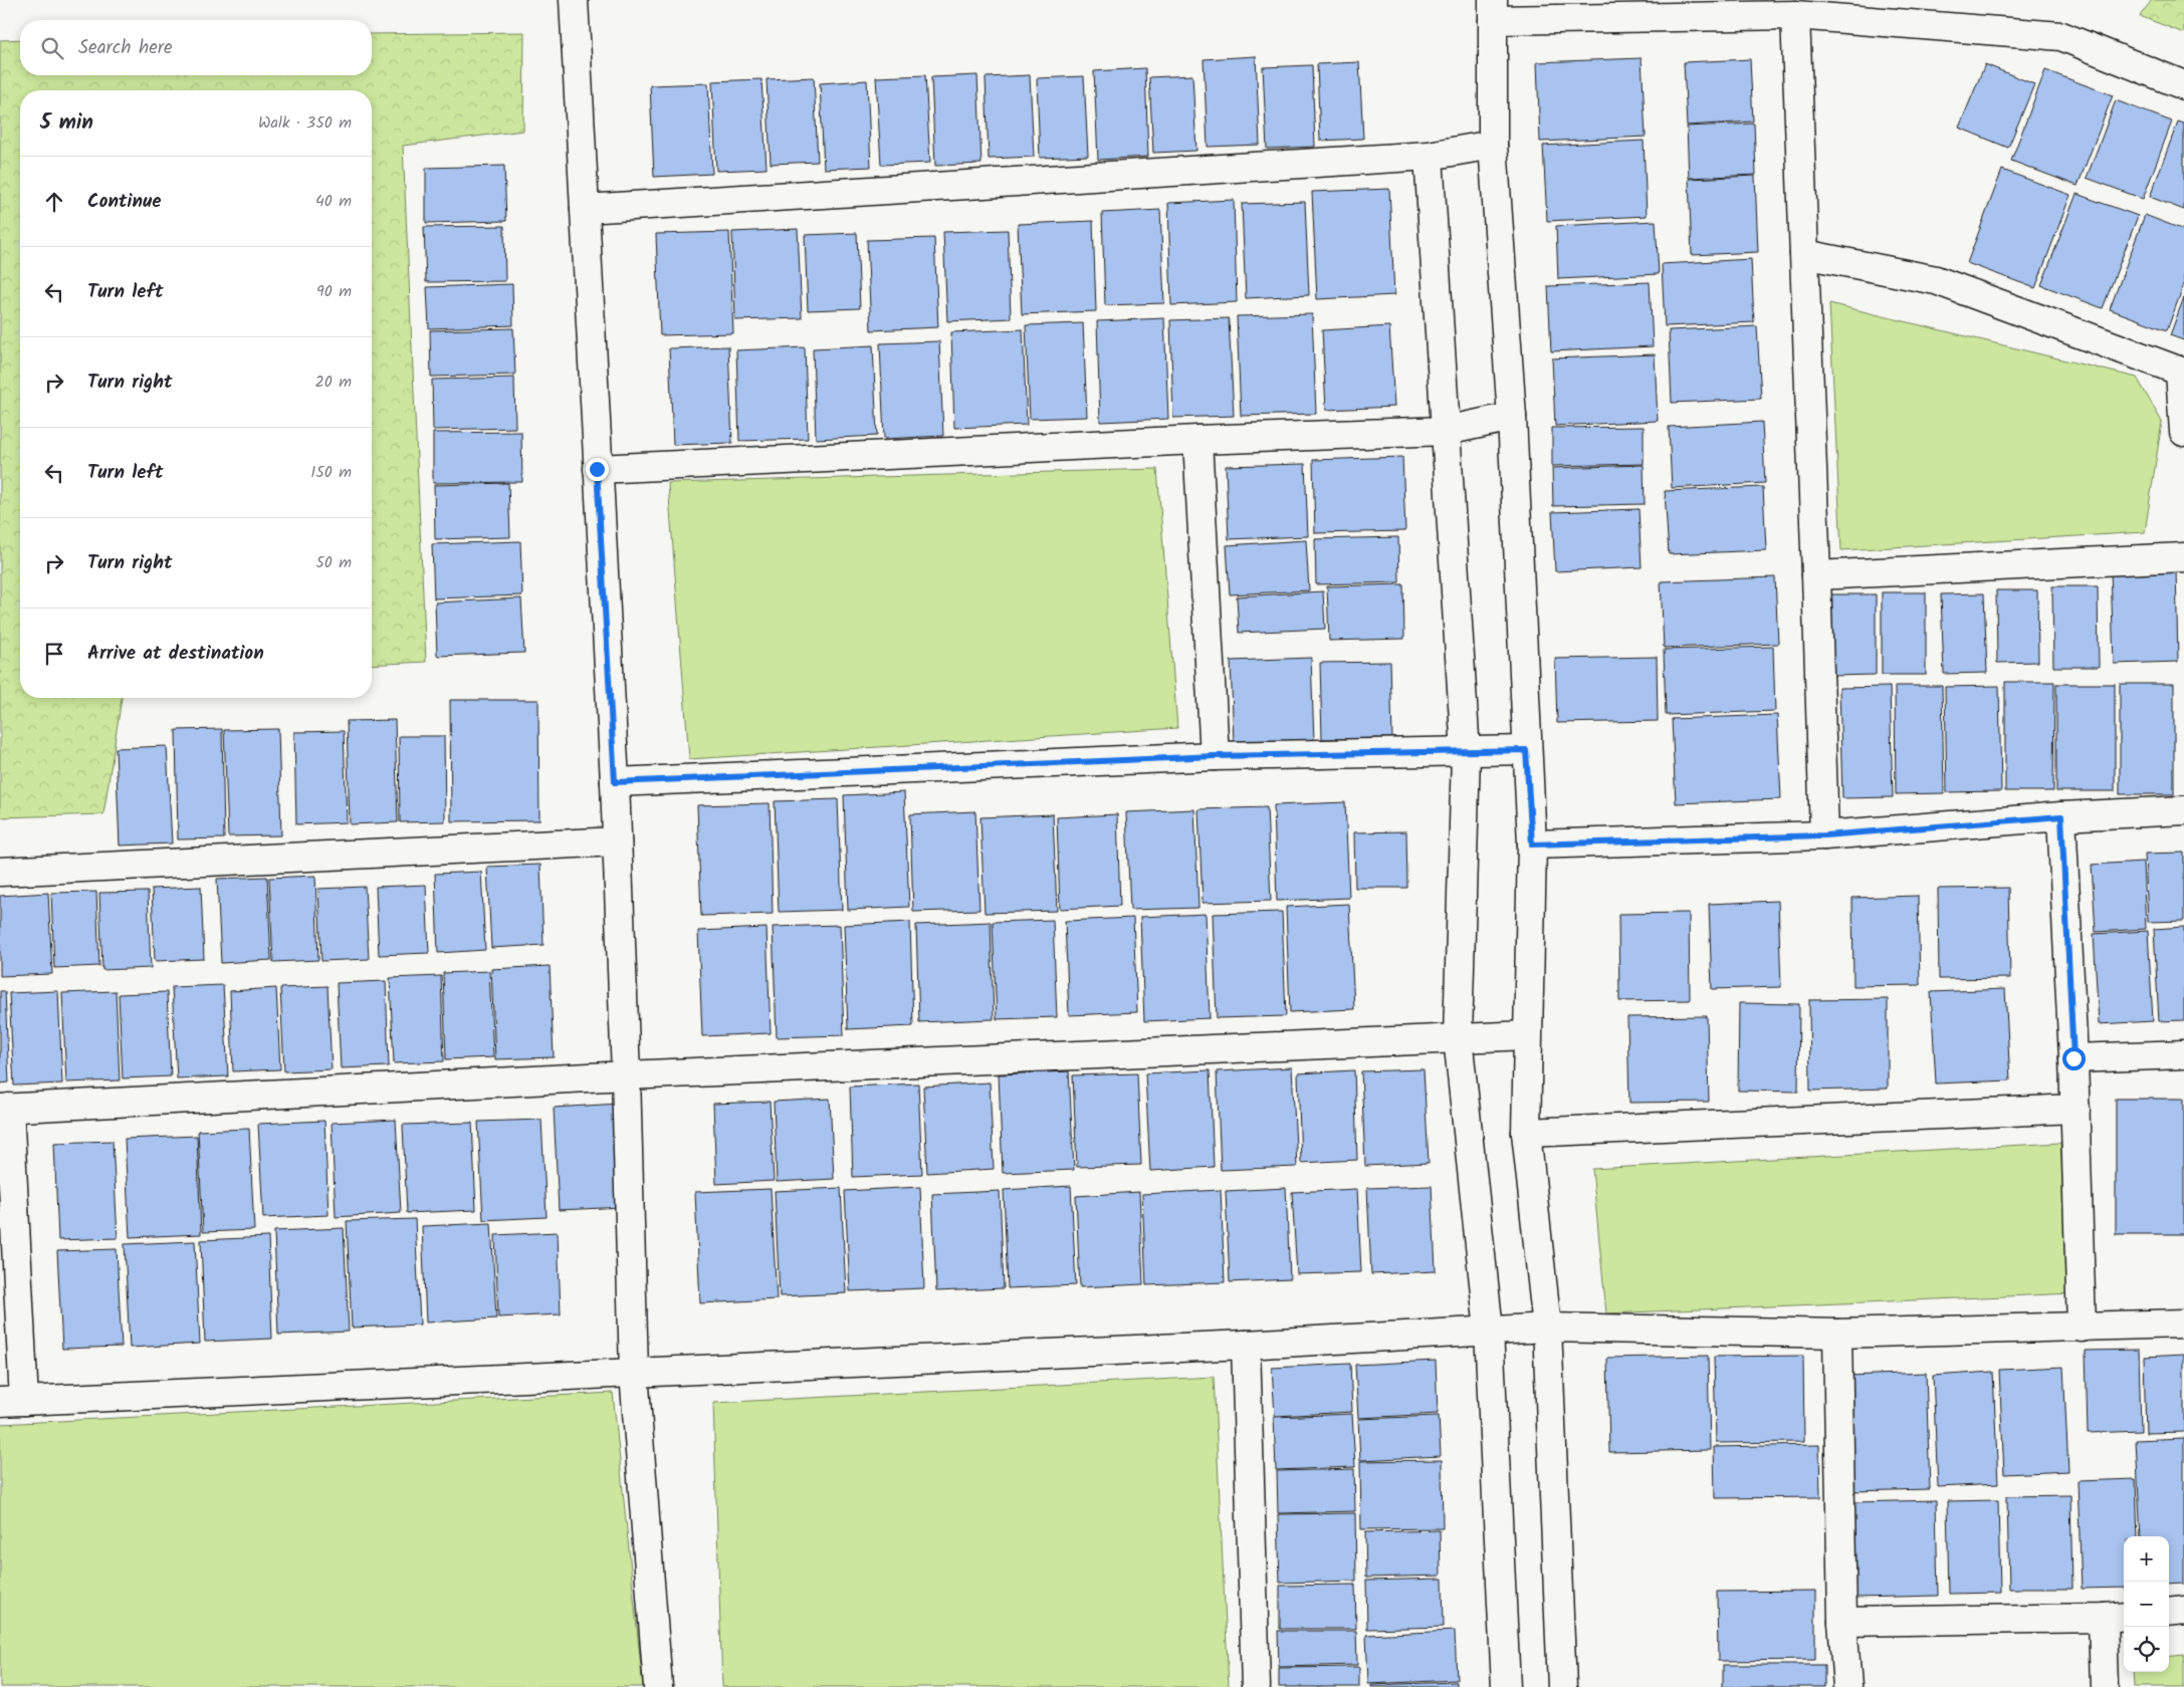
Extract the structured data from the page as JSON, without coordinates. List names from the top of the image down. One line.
{"page":{"search":"Search here","heading":["5 min","Walk · 350 m"],"list":[["Continue","40 m"],["Turn left","90 m"],["Turn right","20 m"],["Turn left","150 m"],["Turn right","50 m"],"Arrive at destination"],"map_buttons":["+","−"]}}
